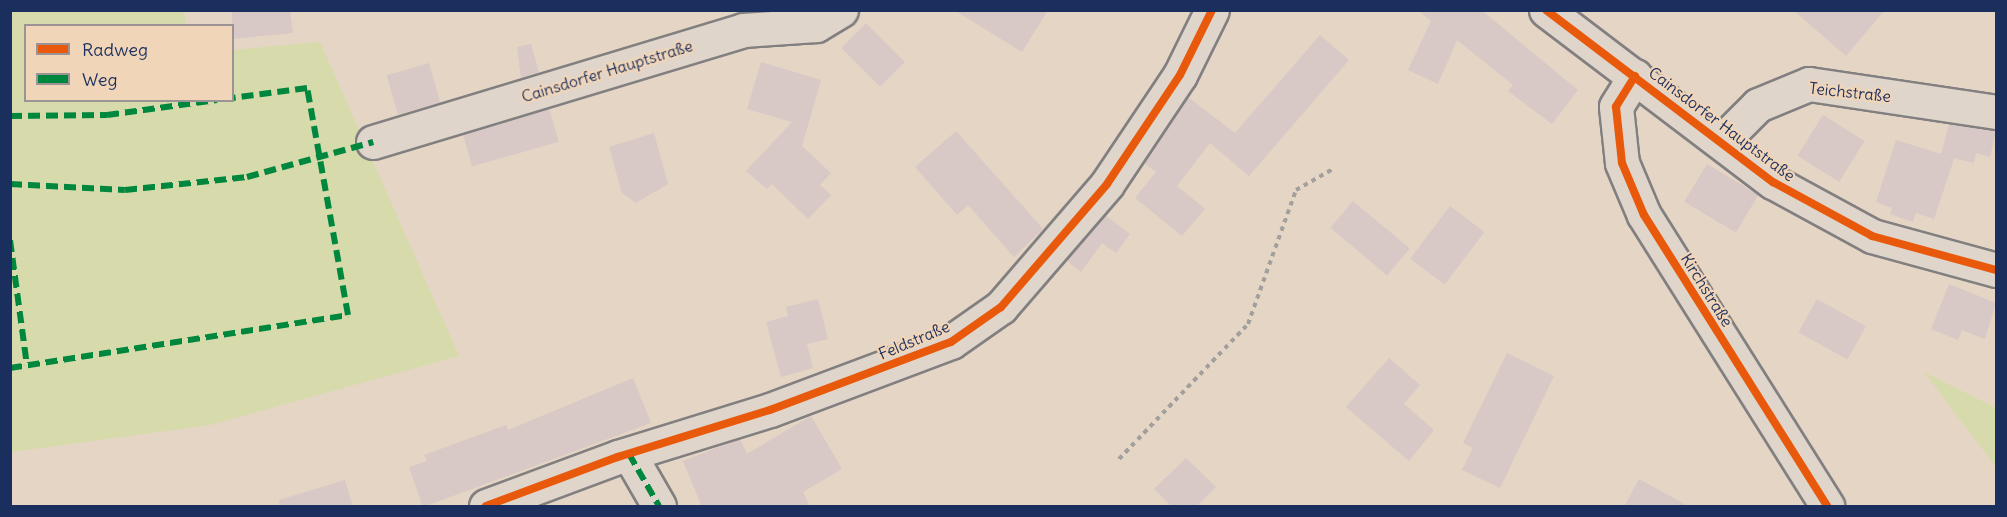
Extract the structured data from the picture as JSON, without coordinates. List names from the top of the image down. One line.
{"streets":{"street":["Cainsdorfer Hauptstraße","Teichstraße","Kirchstraße","Feldstraße"]},"crossings":[["Cainsdorfer Hauptstraße","Teichstraße"],["Cainsdorfer Hauptstraße","Kirchstraße"]],"legend":["Radweg","Weg"]}
